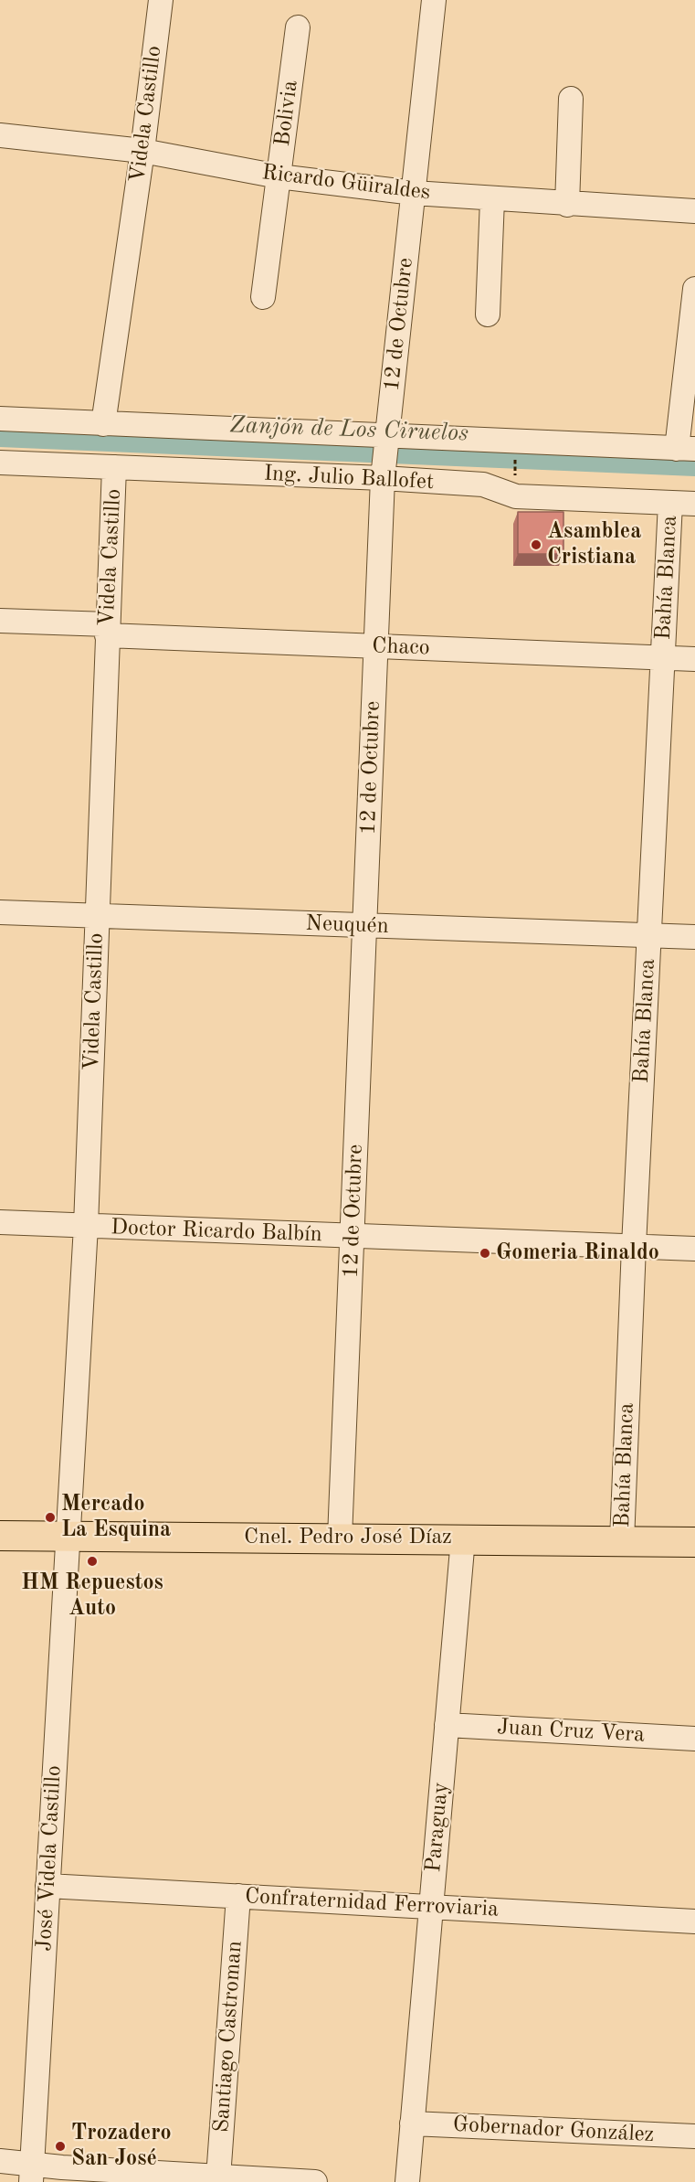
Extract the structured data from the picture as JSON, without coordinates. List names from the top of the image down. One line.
{"streets":{"main road":["Cnel. Pedro José Díaz"],"street":["Bolivia","Videla Castillo","Ricardo Güiraldes","12 de Octubre","Ing. Julio Ballofet","Bahía Blanca","Chaco","Neuquén","Doctor Ricardo Balbín","Juan Cruz Vera","Paraguay","José Videla Castillo","Confraternidad Ferroviaria","Santiago Castroman","Gobernador González"]},"crossings":[["Bolivia","Ricardo Güiraldes"],["Videla Castillo","Ricardo Güiraldes"],["Videla Castillo","Ing. Julio Ballofet"],["Videla Castillo","Chaco"],["Videla Castillo","Neuquén"],["Videla Castillo","Doctor Ricardo Balbín"],["Videla Castillo","Cnel. Pedro José Díaz"],["Videla Castillo","José Videla Castillo"],["Ricardo Güiraldes","12 de Octubre"],["12 de Octubre","Ing. Julio Ballofet"],["12 de Octubre","Chaco"],["12 de Octubre","Neuquén"],["12 de Octubre","Doctor Ricardo Balbín"],["12 de Octubre","Cnel. Pedro José Díaz"],["Ing. Julio Ballofet","Bahía Blanca"],["Bahía Blanca","Chaco"],["Bahía Blanca","Neuquén"],["Bahía Blanca","Doctor Ricardo Balbín"],["Bahía Blanca","Cnel. Pedro José Díaz"],["Cnel. Pedro José Díaz","Paraguay"],["Cnel. Pedro José Díaz","José Videla Castillo"],["Juan Cruz Vera","Paraguay"],["Paraguay","Confraternidad Ferroviaria"],["Paraguay","Gobernador González"],["José Videla Castillo","Confraternidad Ferroviaria"],["Confraternidad Ferroviaria","Santiago Castroman"]],"water":["Zanjón de Los Ciruelos"],"places":["Asamblea Cristiana","Gomeria Rinaldo","Mercado La Esquina","HM Repuestos Auto","Trozadero San José"]}
